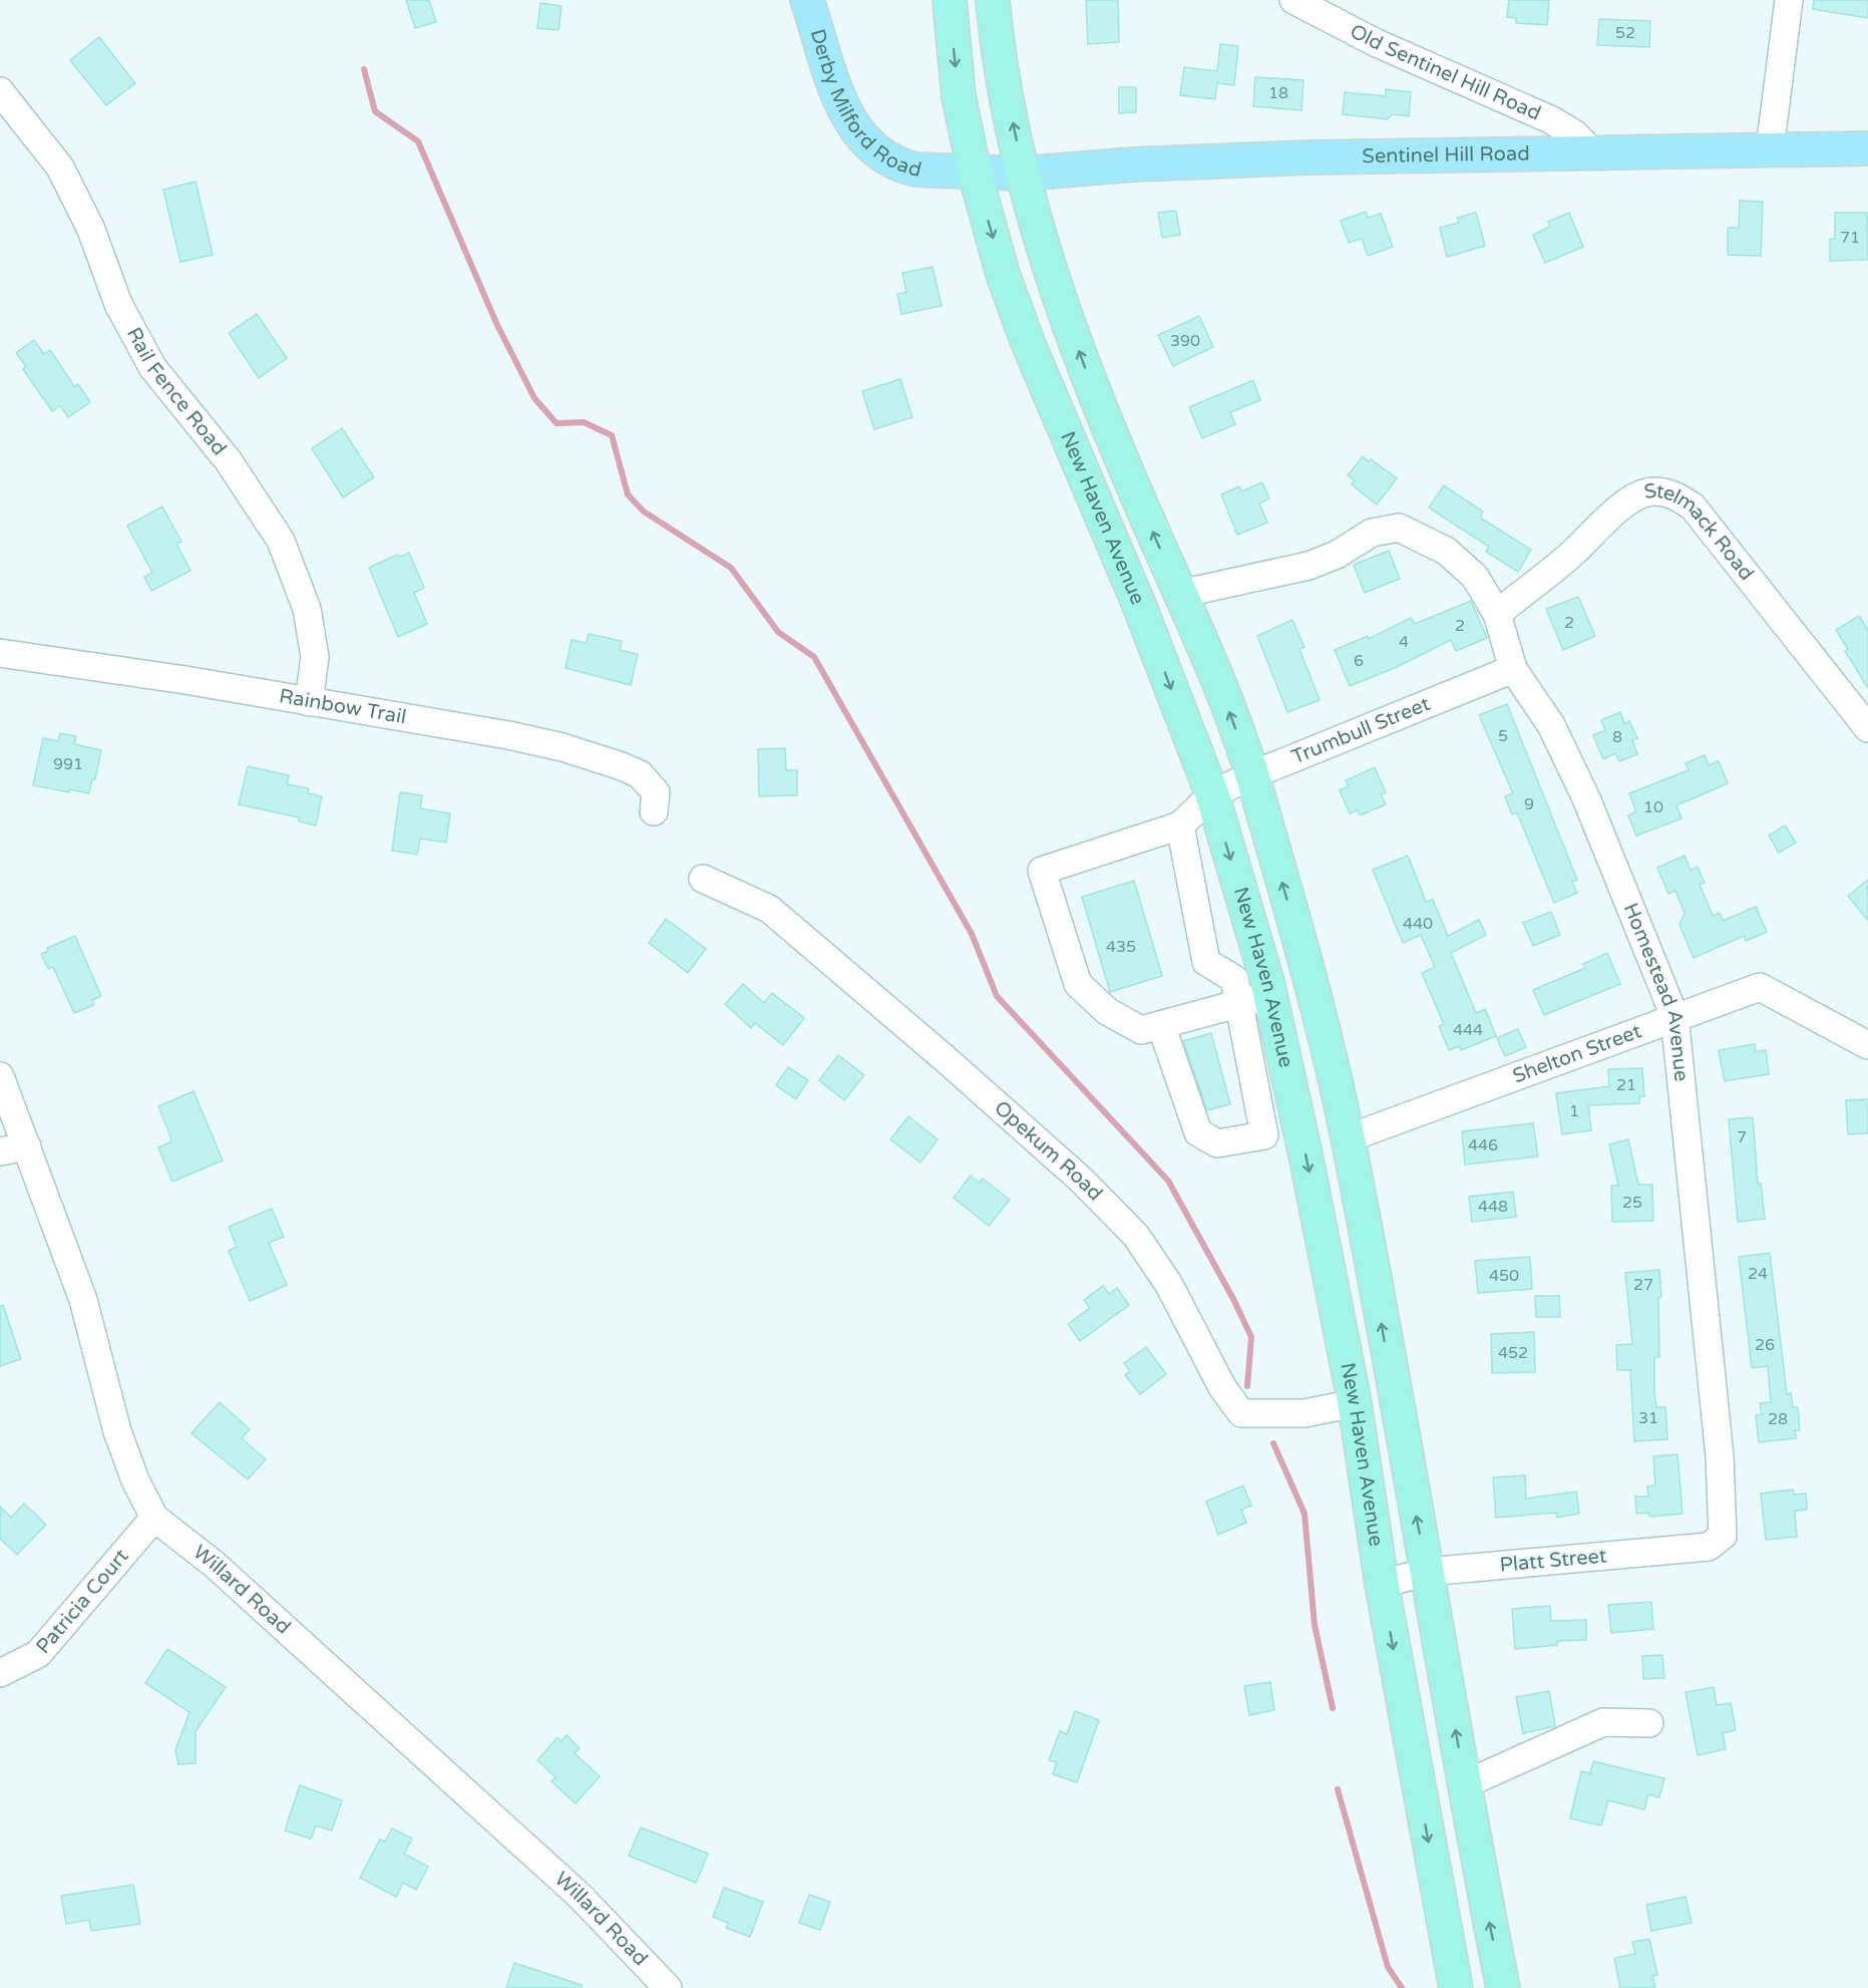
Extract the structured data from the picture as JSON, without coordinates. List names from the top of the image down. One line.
{"streets":{"highway":["New Haven Avenue"],"main road":["Derby Milford Road","Sentinel Hill Road"],"street":["Old Sentinel Hill Road","Rail Fence Road","Stelmack Road","Rainbow Trail","Trumbull Street","Homestead Avenue","Shelton Street","Opekum Road","Platt Street","Willard Road","Patricia Court"]},"crossings":[["Old Sentinel Hill Road","Sentinel Hill Road"],["Derby Milford Road","Sentinel Hill Road"],["Derby Milford Road","New Haven Avenue"],["Sentinel Hill Road","New Haven Avenue"],["Rail Fence Road","Rainbow Trail"],["New Haven Avenue","Trumbull Street"],["New Haven Avenue","Homestead Avenue"],["New Haven Avenue","Shelton Street"],["New Haven Avenue","Opekum Road"],["New Haven Avenue","Platt Street"],["Stelmack Road","Homestead Avenue"],["Trumbull Street","Homestead Avenue"],["Homestead Avenue","Shelton Street"],["Homestead Avenue","Platt Street"],["Willard Road","Patricia Court"]],"house_numbers":["52","18","71","390","2","2","4","6","5","8","991","9","10","440","435","444","21","1","7","446","25","448","24","450","27","26","452","31","28"]}
